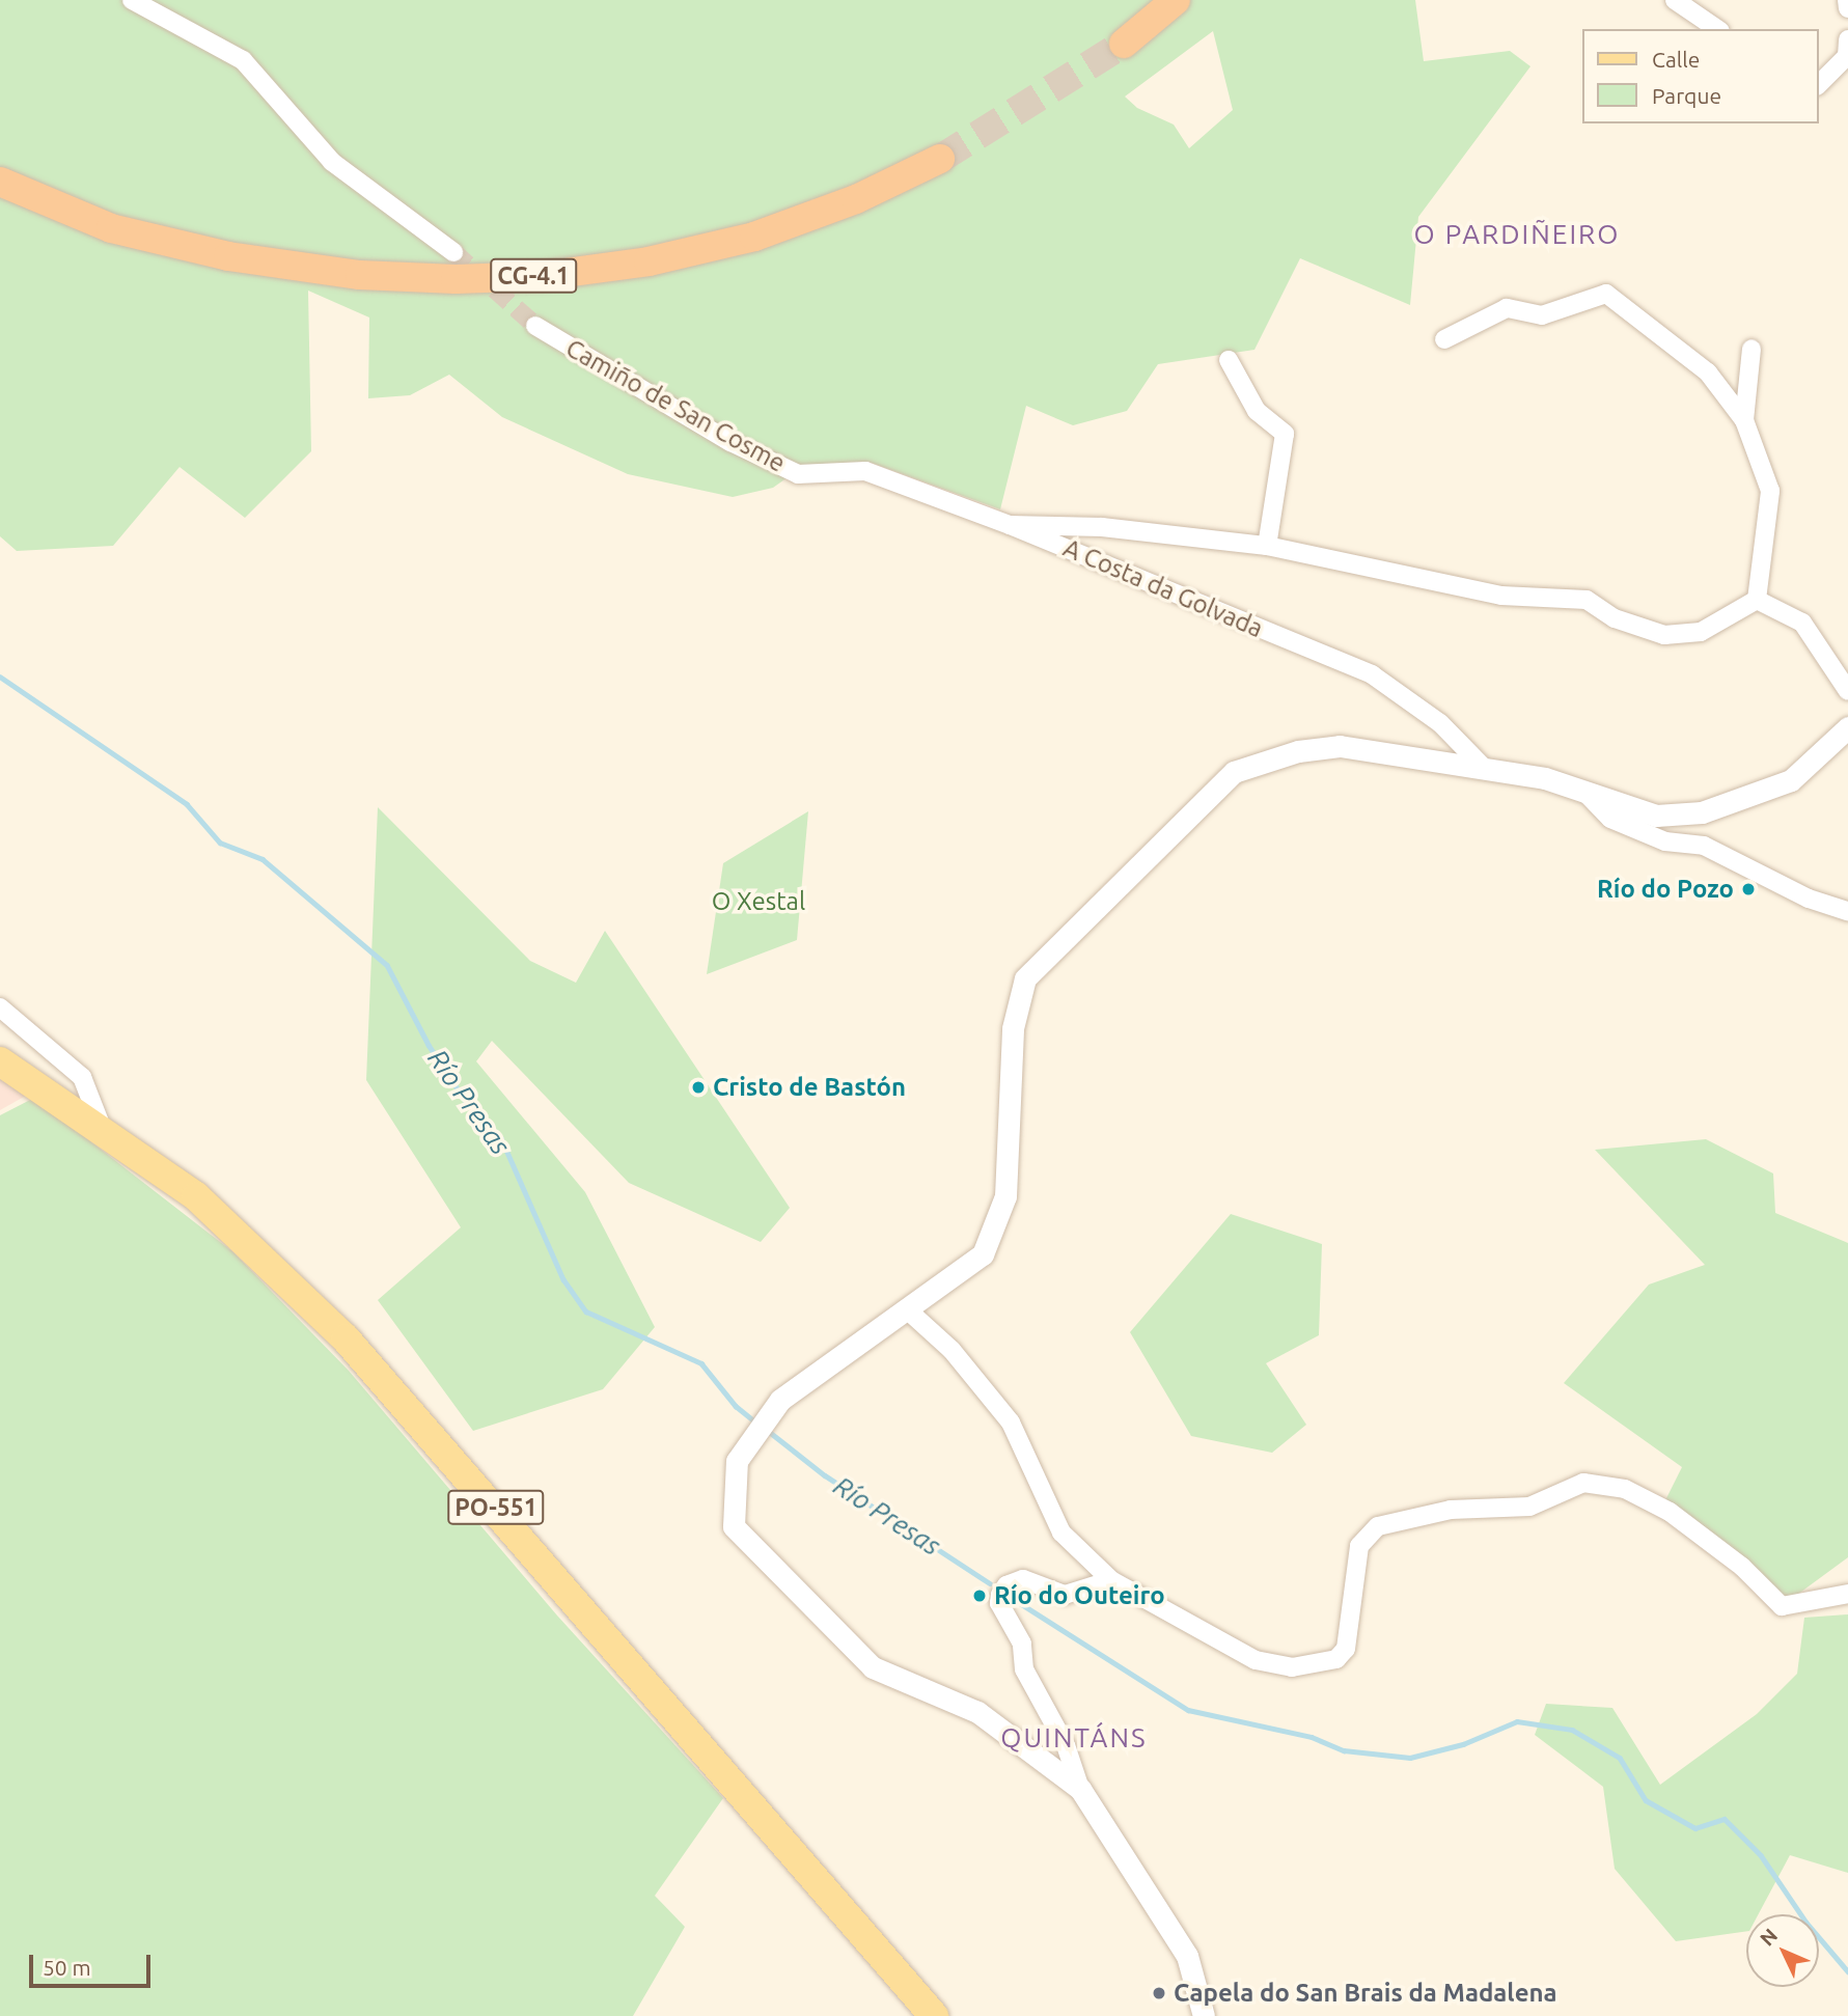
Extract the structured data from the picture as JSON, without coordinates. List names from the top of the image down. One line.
{"streets":{"highway":["CG-4.1"],"main road":["PO-551"],"street":["Camiño de San Cosme","A Costa da Golvada"]},"crossings":[["Camiño de San Cosme","A Costa da Golvada"]],"districts":["O PARDIÑEIRO","QUINTÁNS"],"water":["Río Presas"],"parks":["O Xestal"],"places":["Río do Pozo","Cristo de Bastón","Río do Outeiro","Capela do San Brais da Madalena"],"legend":["Calle","Parque"],"scale_bar":"50 m","north":"top left"}
